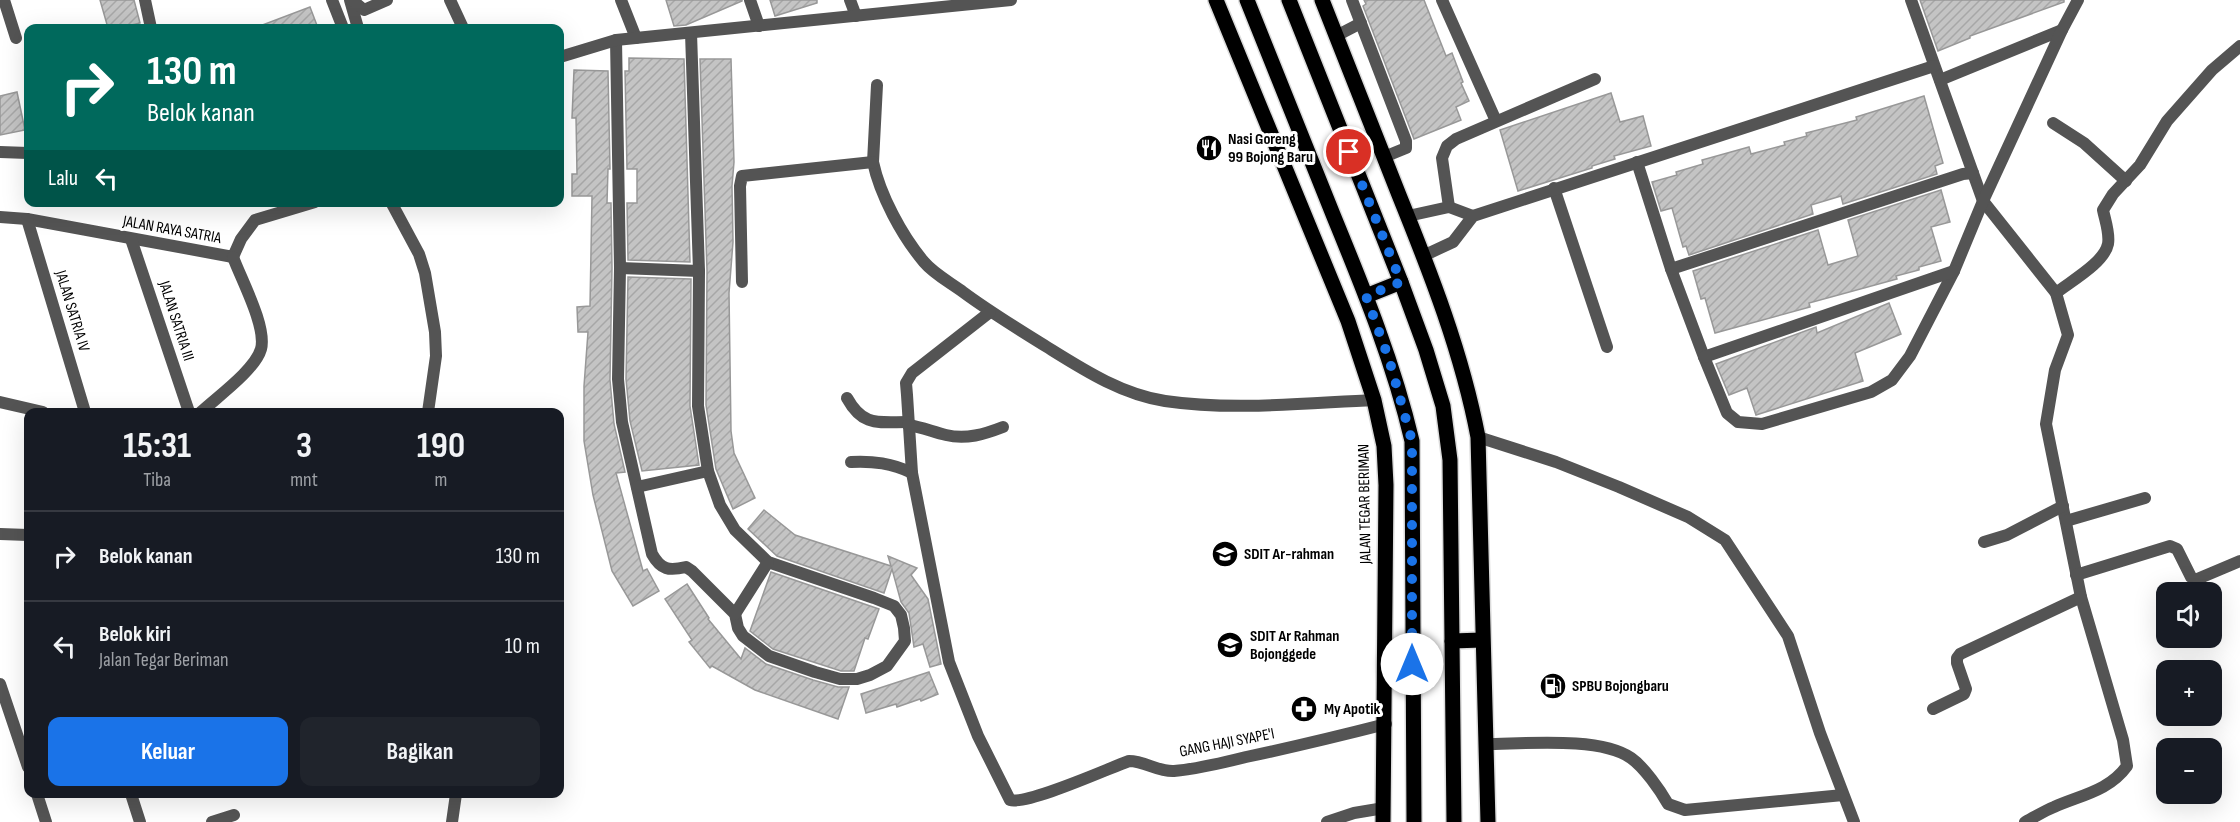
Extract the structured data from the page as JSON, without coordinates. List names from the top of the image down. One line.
{"streets":{"main road":["JALAN TEGAR BERIMAN"],"street":["JALAN RAYA SATRIA","JALAN SATRIA IV","JALAN SATRIA III","GANG HAJI SYAPE'I"]},"crossings":[["JALAN RAYA SATRIA","JALAN SATRIA IV"],["JALAN RAYA SATRIA","JALAN SATRIA III"],["JALAN TEGAR BERIMAN","GANG HAJI SYAPE'I"]],"places":{"restaurant":["Nasi Goreng 99 Bojong Baru"],"school or university":["SDIT Ar-rahman","SDIT Ar Rahman Bojonggede"],"fuel station":["SPBU Bojongbaru"],"pharmacy":["My Apotik"]},"page":{"turn":["130 m","Belok kanan"],"then":"Lalu","eta":["15:31","Tiba","3","mnt","190","m"],"list":[{"name":"Belok kanan","value":"130 m"},{"name":"Belok kiri","note":"Jalan Tegar Beriman","value":"10 m"}],"map_buttons":["+","−"],"buttons":["Keluar","Bagikan"]}}
